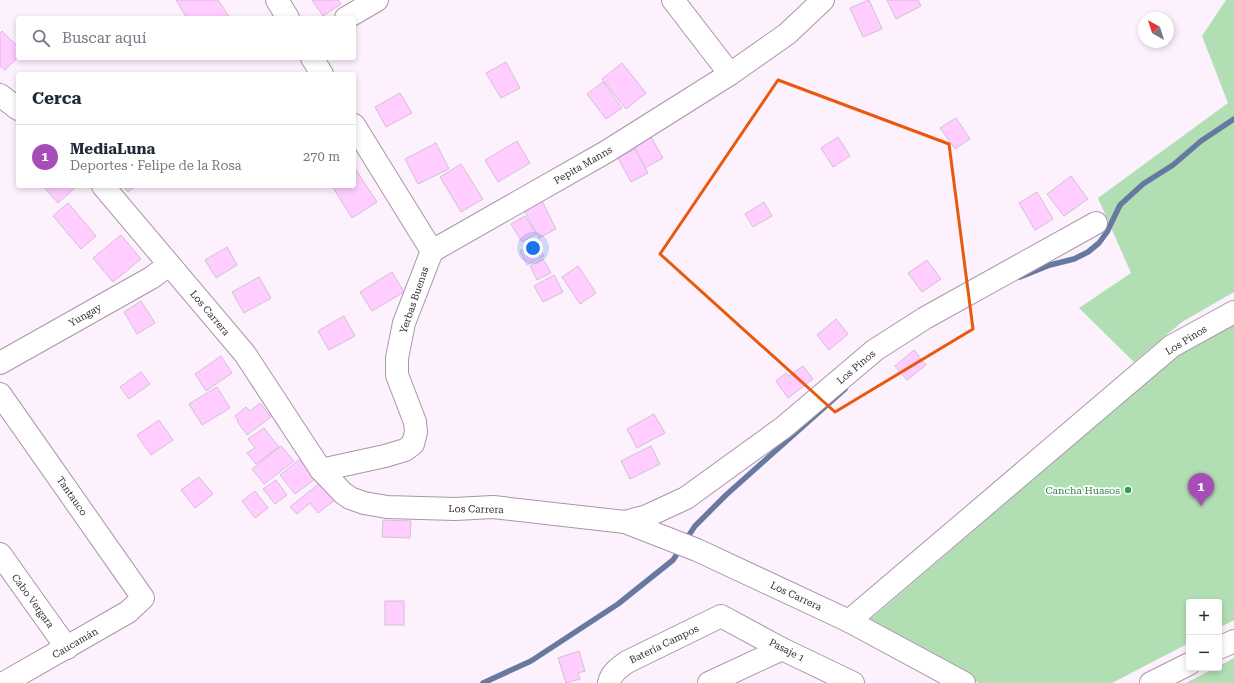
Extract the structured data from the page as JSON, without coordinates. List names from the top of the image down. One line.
{"streets":{"street":["Pepita Manns","Yerbas Buenas","Los Carrera","Yungay","Los Pinos","Tantauco","Cabo Vergara","Caucamán","Batería Campos","Pasaje 1"]},"crossings":[["Pepita Manns","Yerbas Buenas"],["Yerbas Buenas","Los Carrera"],["Los Carrera","Yungay"],["Los Carrera","Los Pinos"],["Tantauco","Caucamán"],["Cabo Vergara","Caucamán"],["Batería Campos","Pasaje 1"]],"places":["Cancha Huasos"],"north":"top left","page":{"search":"Buscar aquí","heading":"Cerca","list":[{"mark":"1","name":"MediaLuna","note":"Deportes · Felipe de la Rosa","value":"270 m"}],"pins":"1","map_buttons":["+","−"]}}
